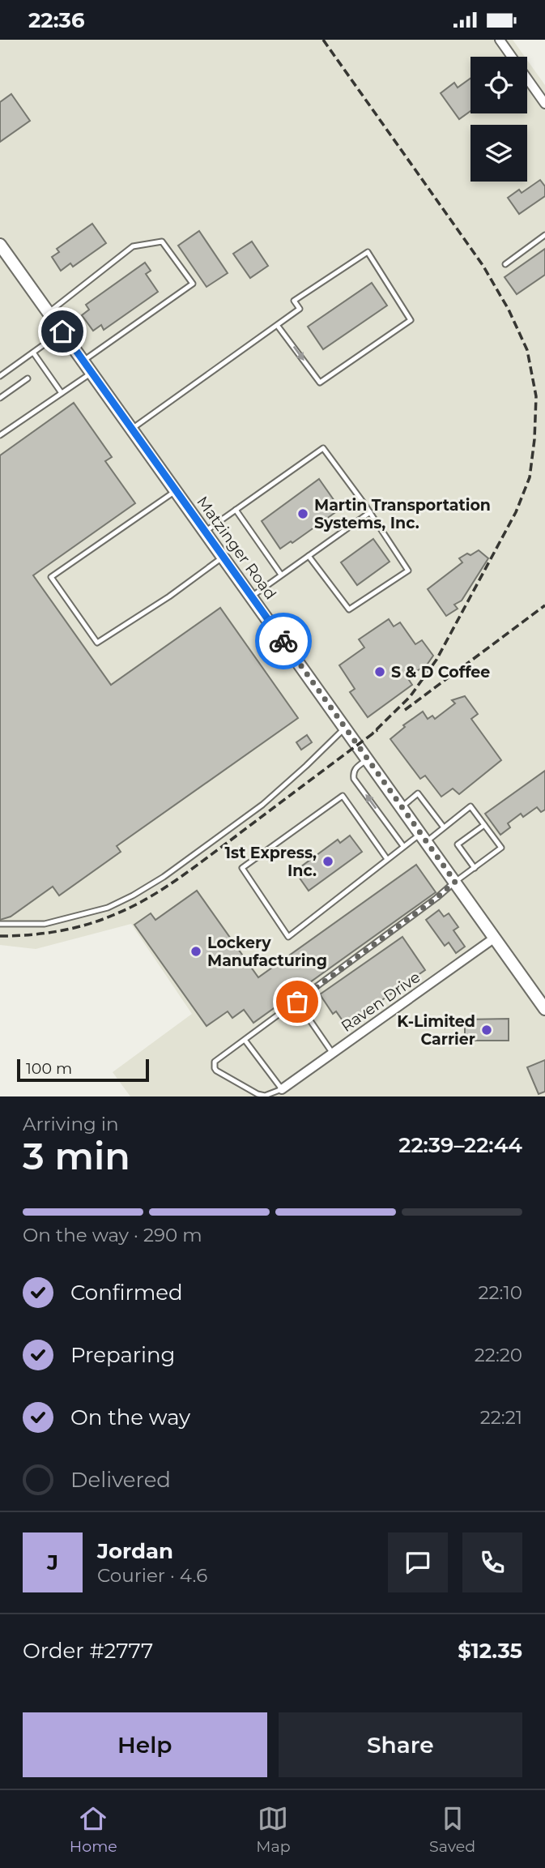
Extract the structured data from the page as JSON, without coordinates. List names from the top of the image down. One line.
{"streets":{"street":["Matzinger Road","Raven Drive"]},"crossings":[["Matzinger Road","Raven Drive"]],"places":["Martin Transportation Systems, Inc.","S & D Coffee","1st Express, Inc.","Lockery Manufacturing","K-Limited Carrier"],"scale_bar":"100 m","page":{"status":"22:36","scale":"100 m","heading":["3 min","Arriving in","22:39–22:44"],"panel":["Jordan","Courier · 4.6","Order #2777","$12.35"],"bar":"On the way · 290 m","list":[["Confirmed","22:10"],["Preparing","22:20"],["On the way","22:21"],"Delivered"],"round":"J","buttons":["Help","Share"],"tabs":["Home","Map","Saved"]}}
